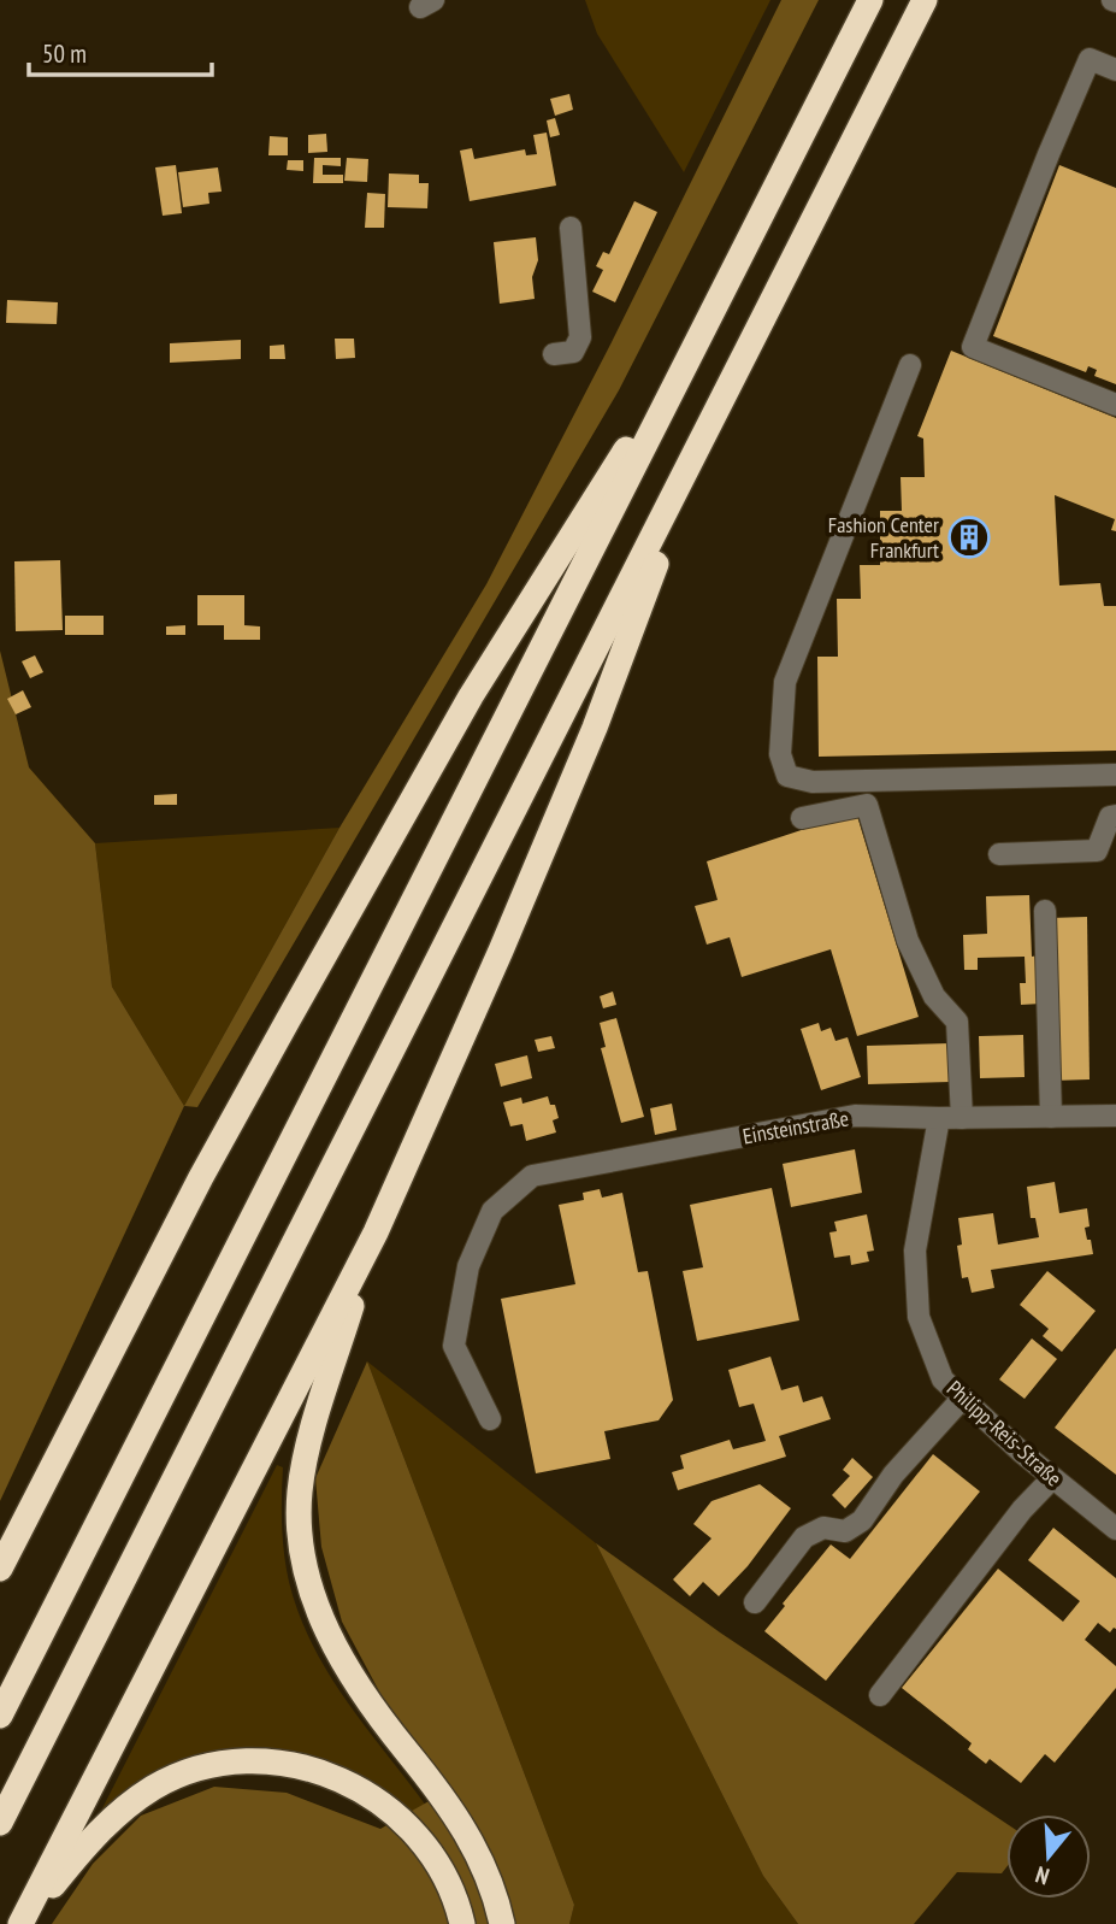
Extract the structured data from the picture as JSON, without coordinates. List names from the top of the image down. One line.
{"streets":{"street":["Einsteinstraße","Philipp-Reis-Straße"]},"crossings":[["Einsteinstraße","Philipp-Reis-Straße"]],"places":{"building":["Fashion Center Frankfurt"]},"scale_bar":"50 m","north":"bottom"}
